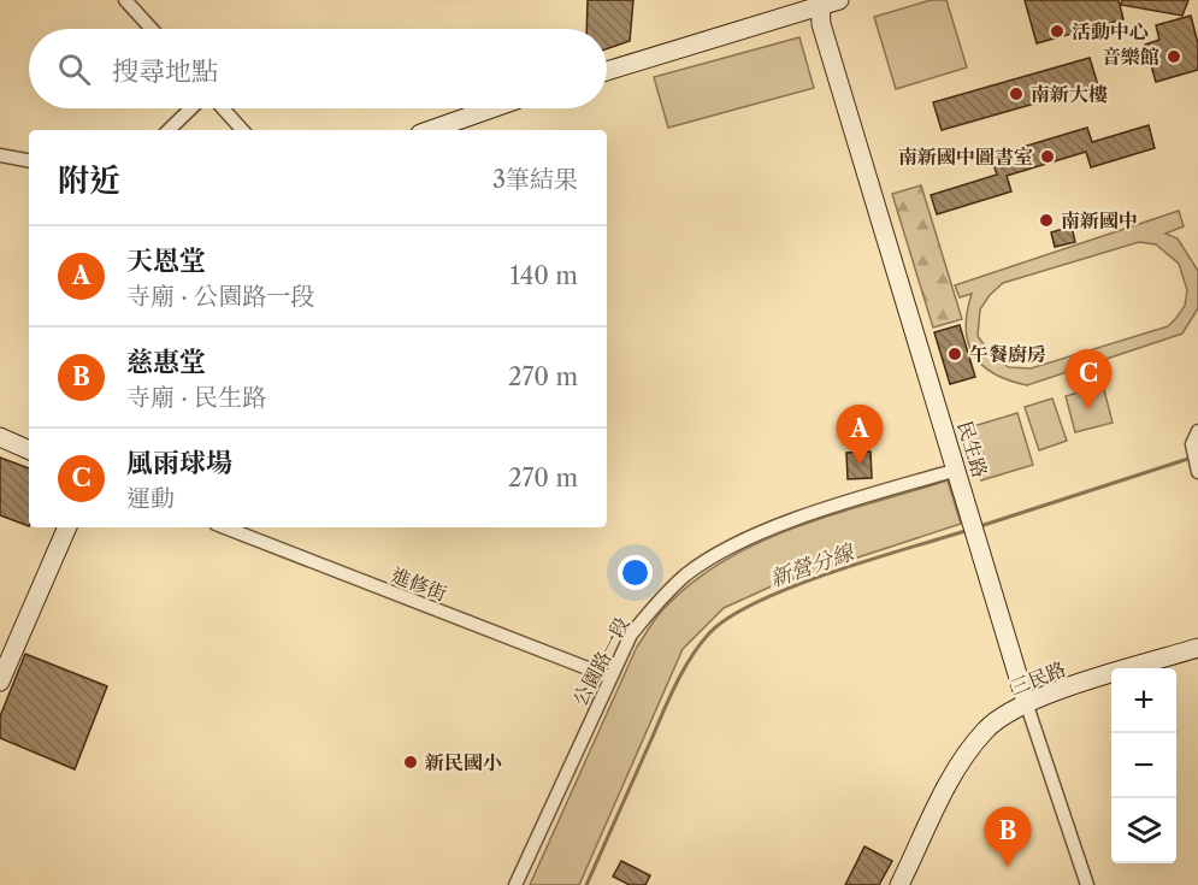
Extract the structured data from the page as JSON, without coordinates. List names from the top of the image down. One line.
{"streets":{"street":["民生路","進修街","公園路一段","三民路"]},"crossings":[["民生路","公園路一段"],["民生路","三民路"],["進修街","公園路一段"]],"water":["新營分線"],"places":["活動中心","音樂館","南新大樓","南新國中圖書室","南新國中","午餐廚房","新民國小"],"page":{"search":"搜尋地點","heading":["附近","3筆結果"],"list":[{"mark":"A","name":"天恩堂","note":"寺廟 · 公園路一段","value":"140 m"},{"mark":"B","name":"慈惠堂","note":"寺廟 · 民生路","value":"270 m"},{"mark":"C","name":"風雨球場","note":"運動","value":"270 m"}],"pins":["C","A","B"],"map_buttons":["+","−"]}}
